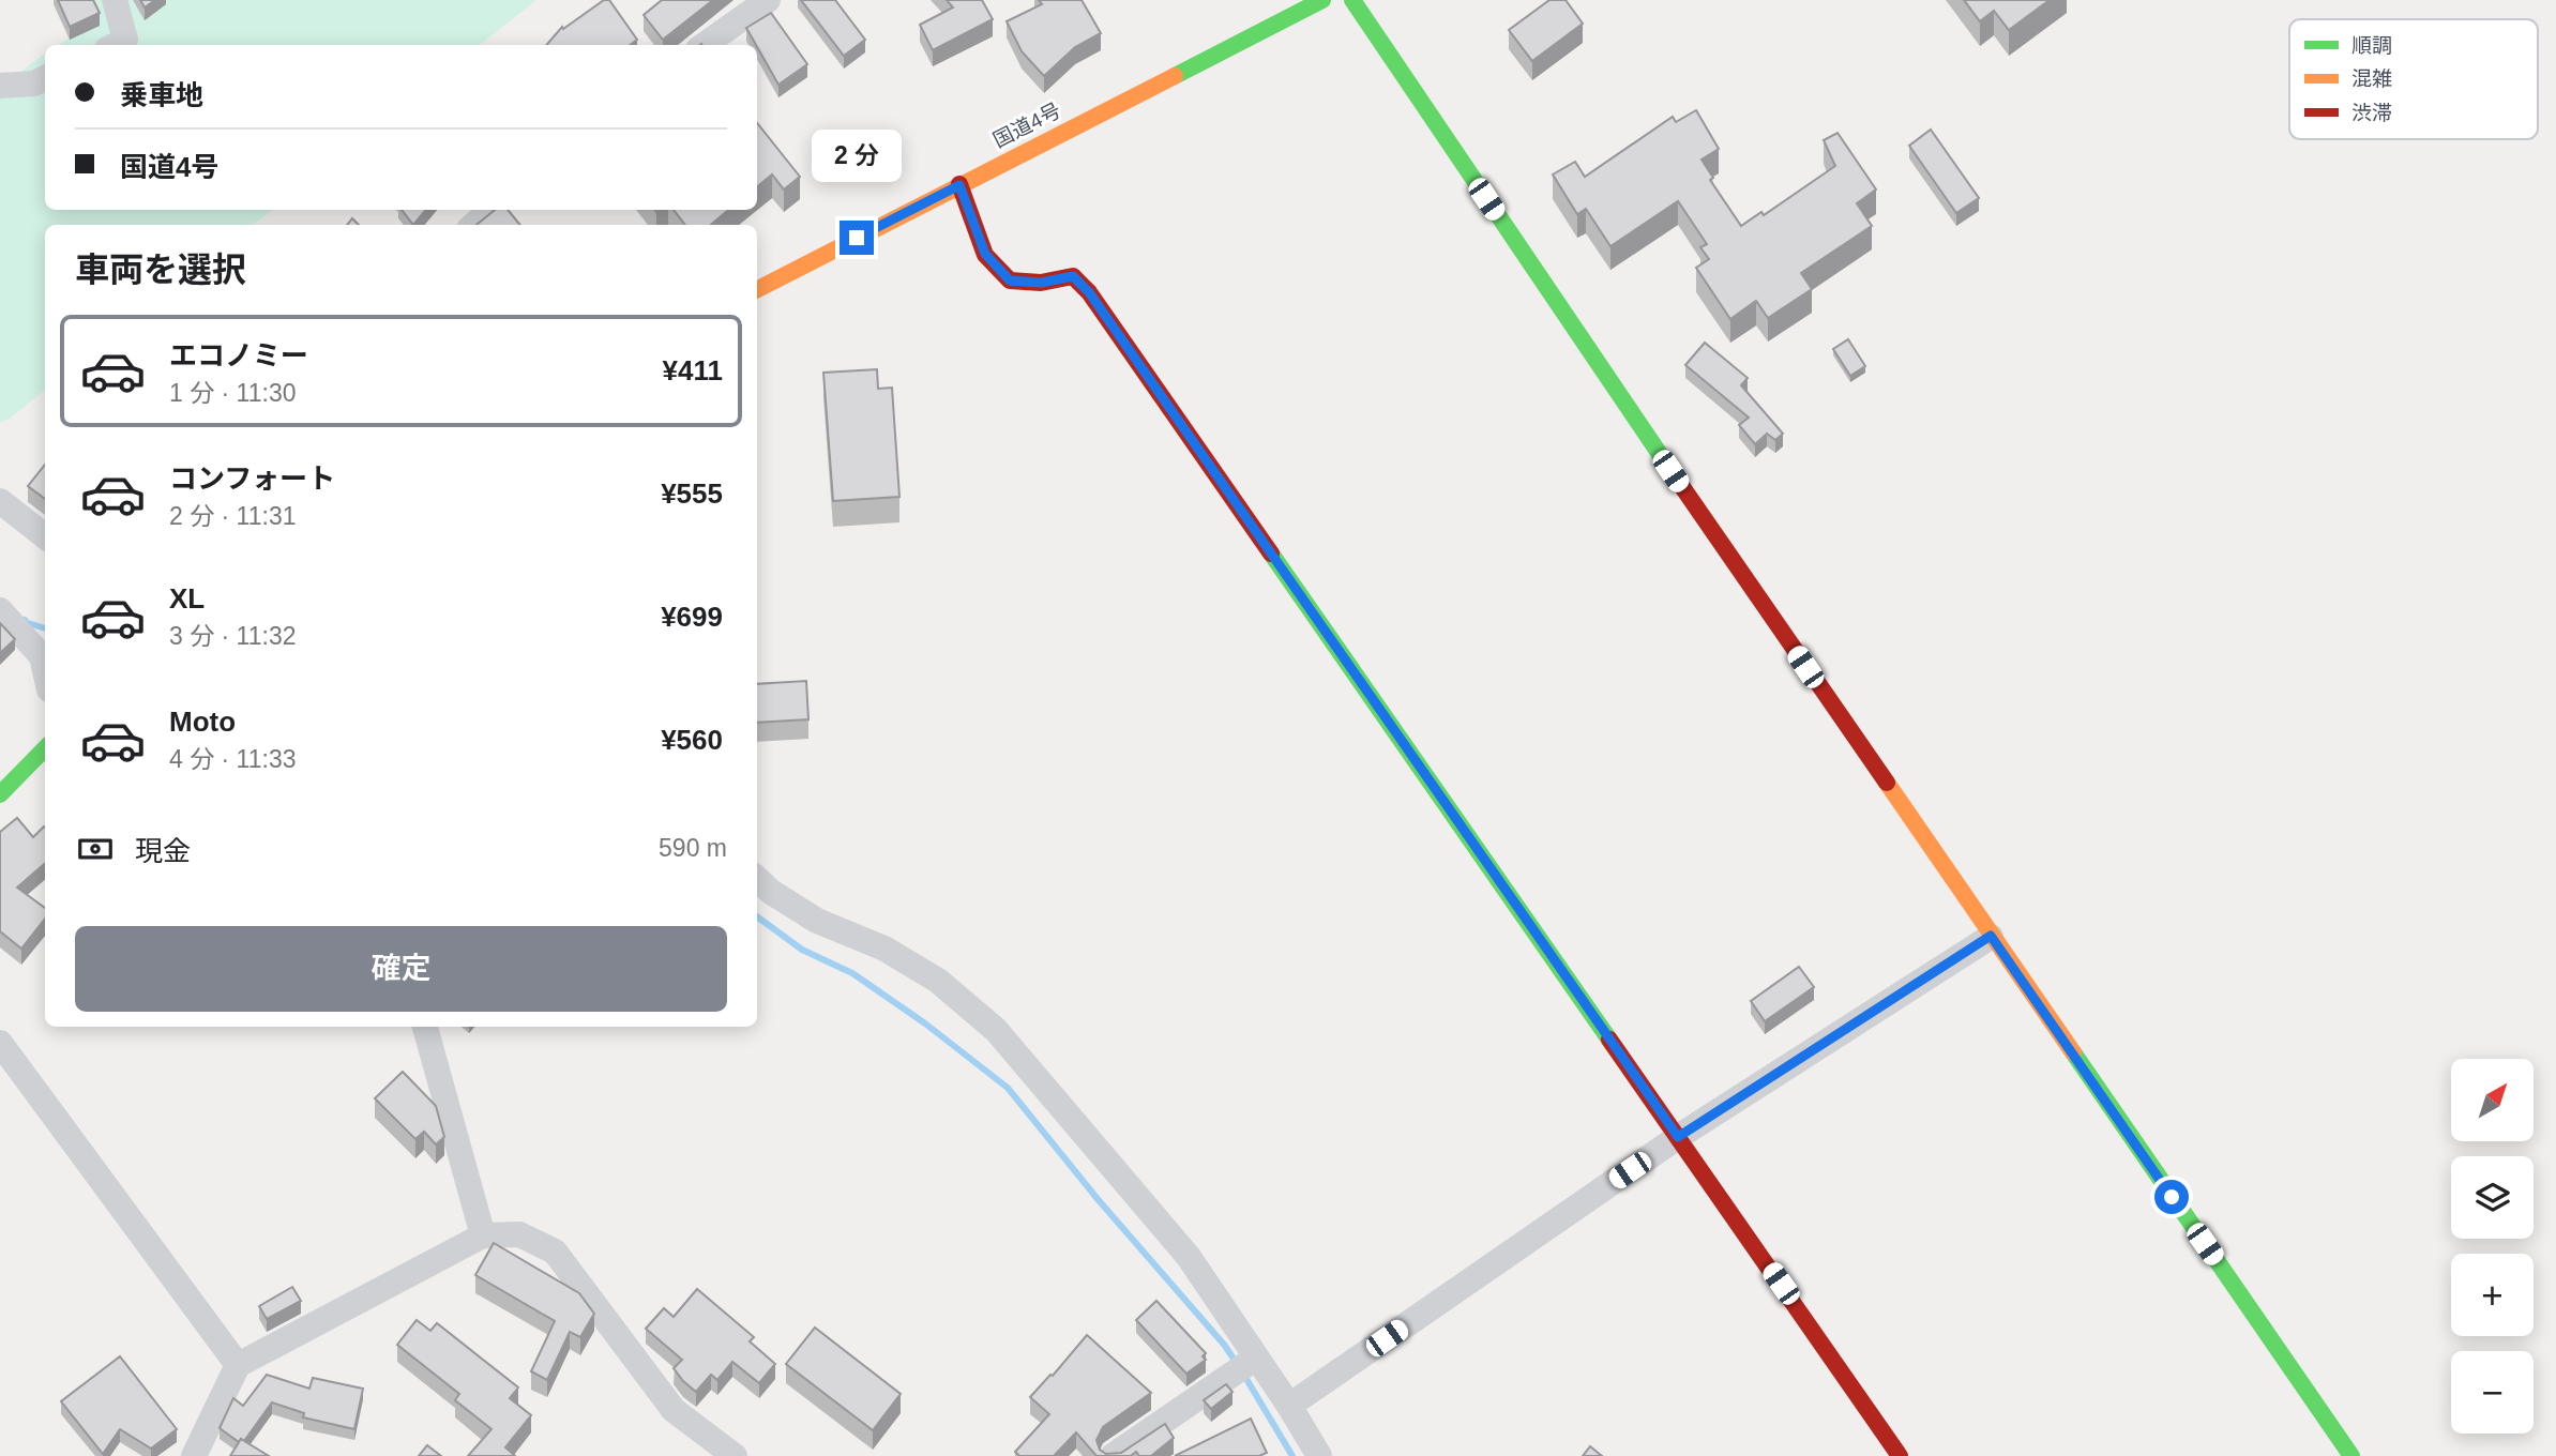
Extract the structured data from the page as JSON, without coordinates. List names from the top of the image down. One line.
{"streets":{"main road":["国道4号"]},"legend":["順調","混雑","渋滞"],"north":"top right","page":{"banner":["乗車地","国道4号"],"bubble":"2 分","heading":"車両を選択","list":[{"name":"エコノミー","note":"1 分 · 11:30","value":"¥411"},{"name":"コンフォート","note":"2 分 · 11:31","value":"¥555"},{"name":"XL","note":"3 分 · 11:32","value":"¥699"},{"name":"Moto","note":"4 分 · 11:33","value":"¥560"}],"pay":["現金","590 m"],"buttons":"確定","map_buttons":["+","−"]}}
